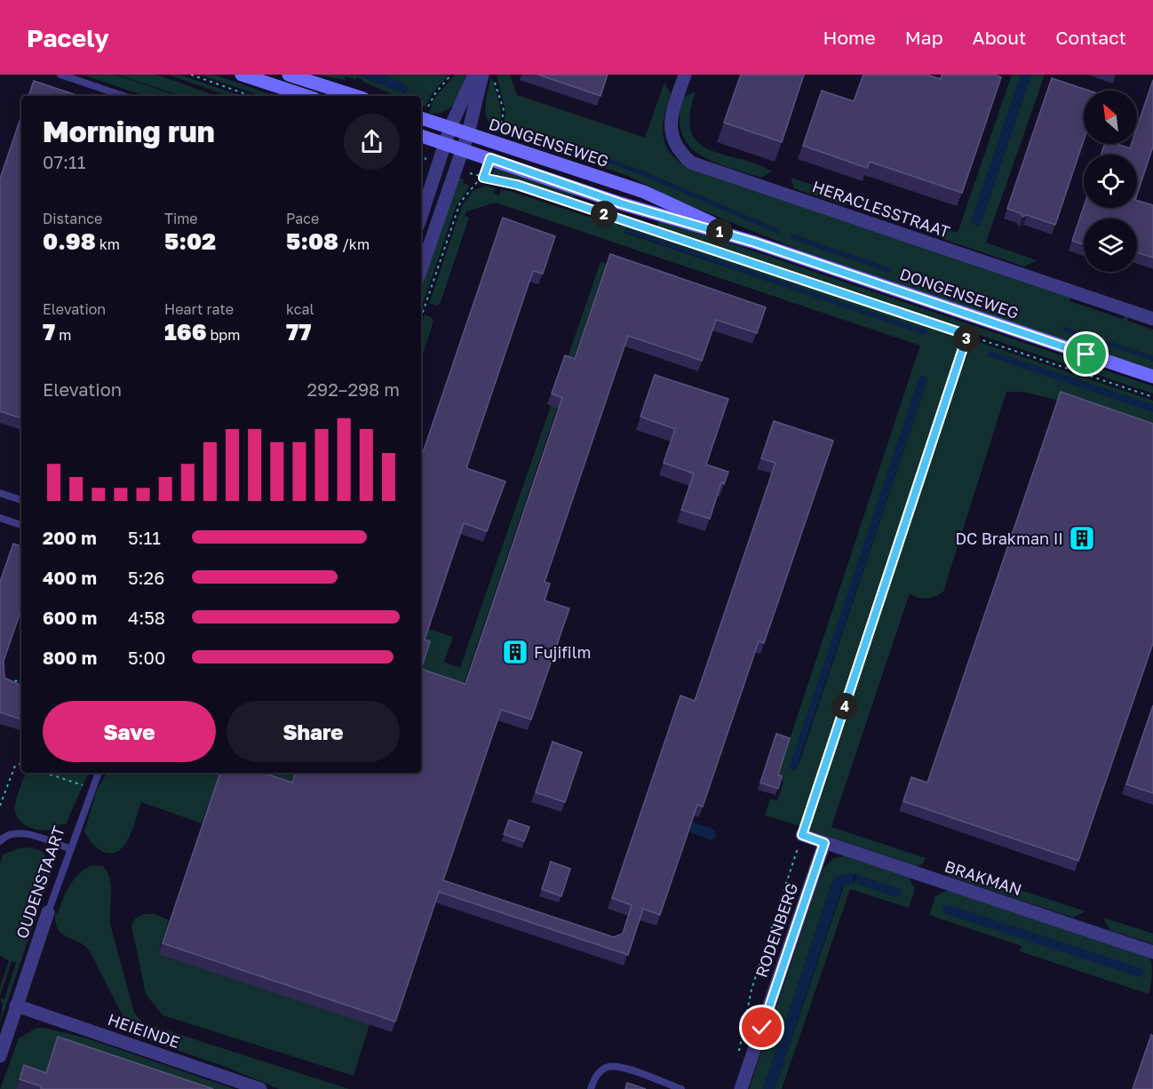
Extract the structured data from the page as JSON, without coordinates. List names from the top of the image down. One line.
{"streets":{"street":["DONGENSEWEG","HERACLESSTRAAT","BRAKMAN","OUDENSTAART","RODENBERG","HEIEINDE"]},"crossings":[["BRAKMAN","RODENBERG"],["OUDENSTAART","HEIEINDE"]],"places":{"building":["DC Brakman II","Fujifilm"]},"north":"top left","page":{"header":"Pacely","nav":["Home","Map","About","Contact"],"heading":["Morning run","07:11"],"stats":[["Distance","0.98 km"],["Time","5:02"],["Pace","5:08 /km"],["Elevation","7 m"],["Heart rate","166 bpm"],["kcal","77"]],"pins":["2","1","3","4"],"chart":["Elevation","292–298 m"],"list":[{"name":"200 m","note":"5:11"},{"name":"400 m","note":"5:26"},{"name":"600 m","note":"4:58"},{"name":"800 m","note":"5:00"}],"buttons":["Save","Share"]}}
